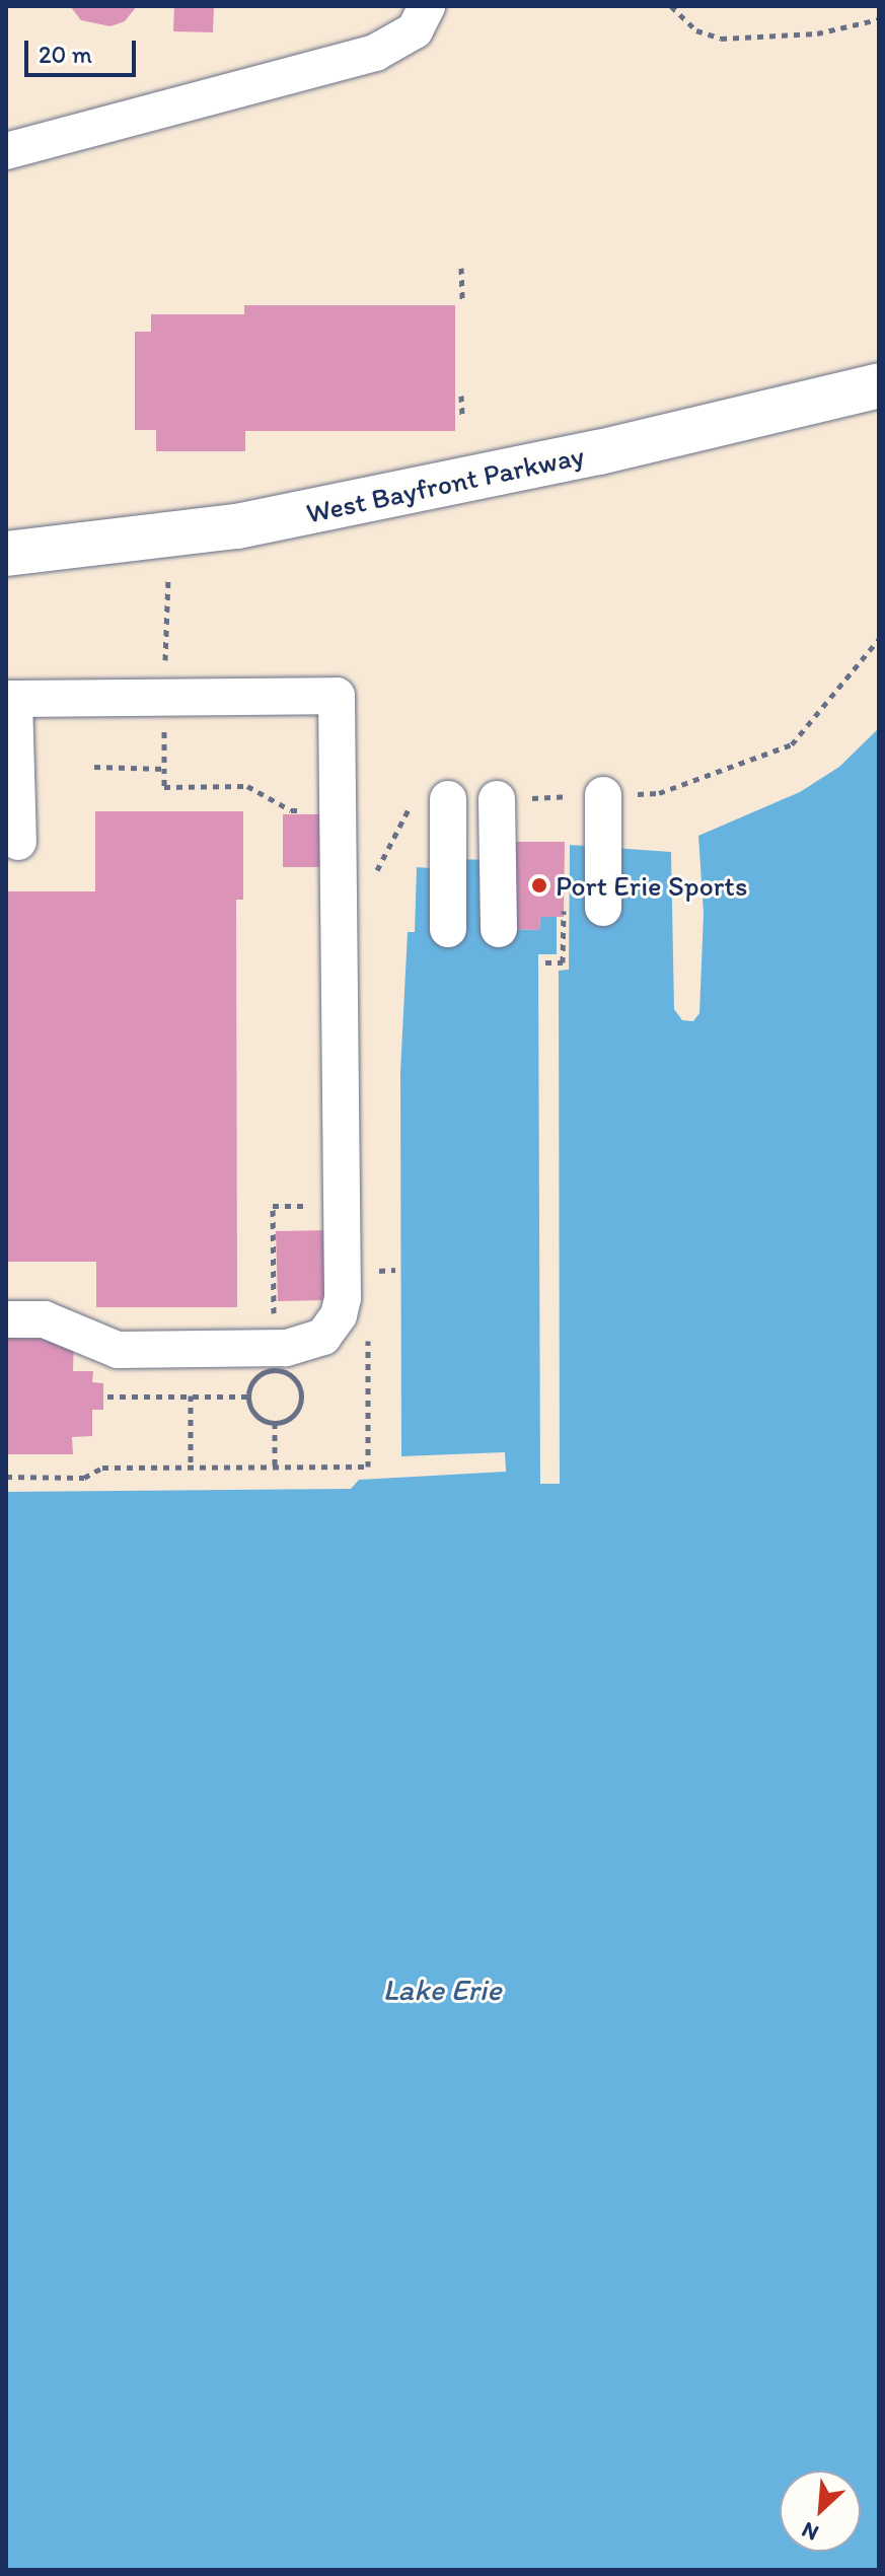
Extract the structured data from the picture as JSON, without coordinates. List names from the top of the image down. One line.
{"streets":{"highway":["West Bayfront Parkway"]},"water":["Lake Erie"],"places":["Port Erie Sports"],"scale_bar":"20 m","north":"bottom left"}
